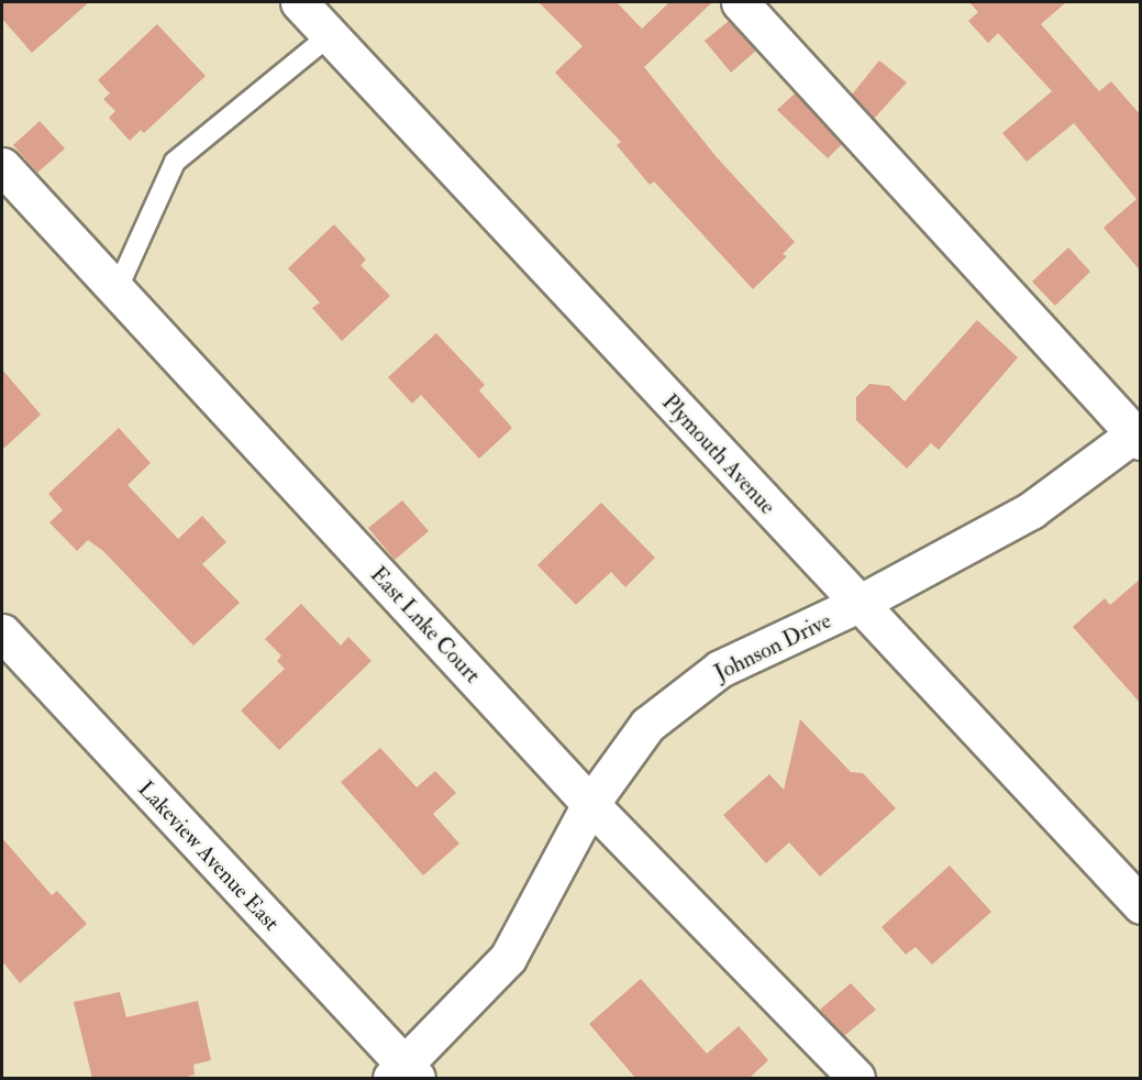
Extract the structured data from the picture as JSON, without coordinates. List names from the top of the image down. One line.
{"streets":{"street":["Plymouth Avenue","East Lnke Court","Johnson Drive","Lakeview Avenue East"]},"crossings":[["Plymouth Avenue","Johnson Drive"],["East Lnke Court","Johnson Drive"],["Johnson Drive","Lakeview Avenue East"]]}
